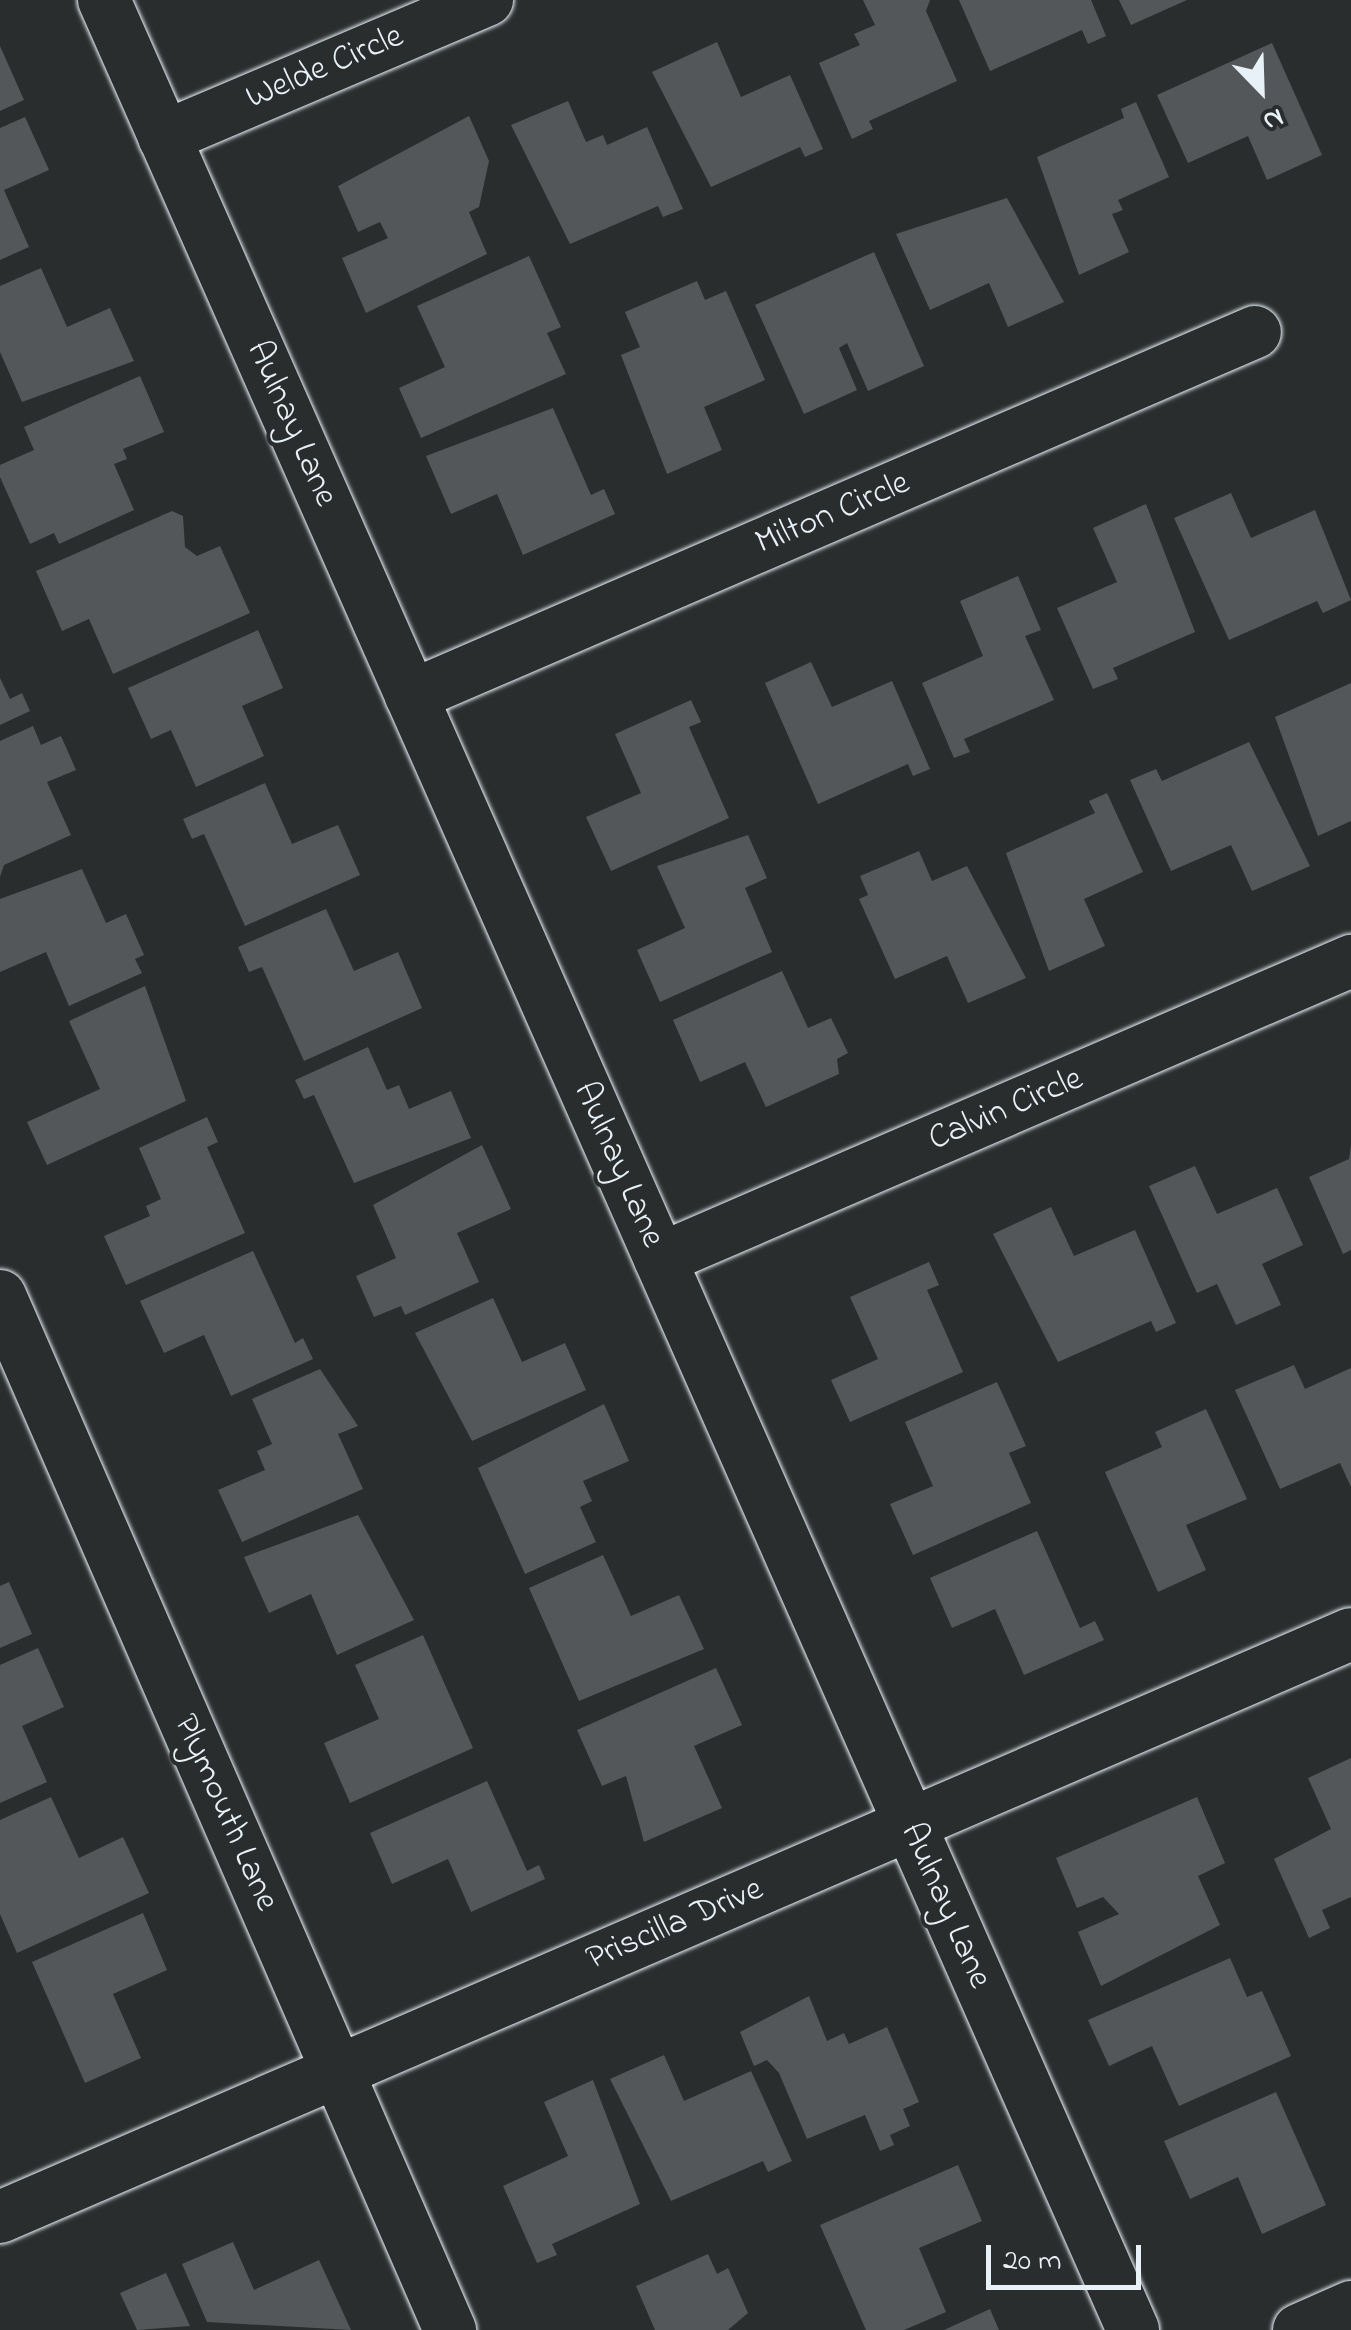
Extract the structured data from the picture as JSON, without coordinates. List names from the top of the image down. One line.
{"streets":{"street":["Welde Circle","Aulnay Lane","Milton Circle","Calvin Circle","Plymouth Lane","Priscilla Drive"]},"crossings":[["Welde Circle","Aulnay Lane"],["Aulnay Lane","Milton Circle"],["Aulnay Lane","Calvin Circle"],["Aulnay Lane","Priscilla Drive"],["Plymouth Lane","Priscilla Drive"]],"scale_bar":"20 m","north":"bottom right"}
